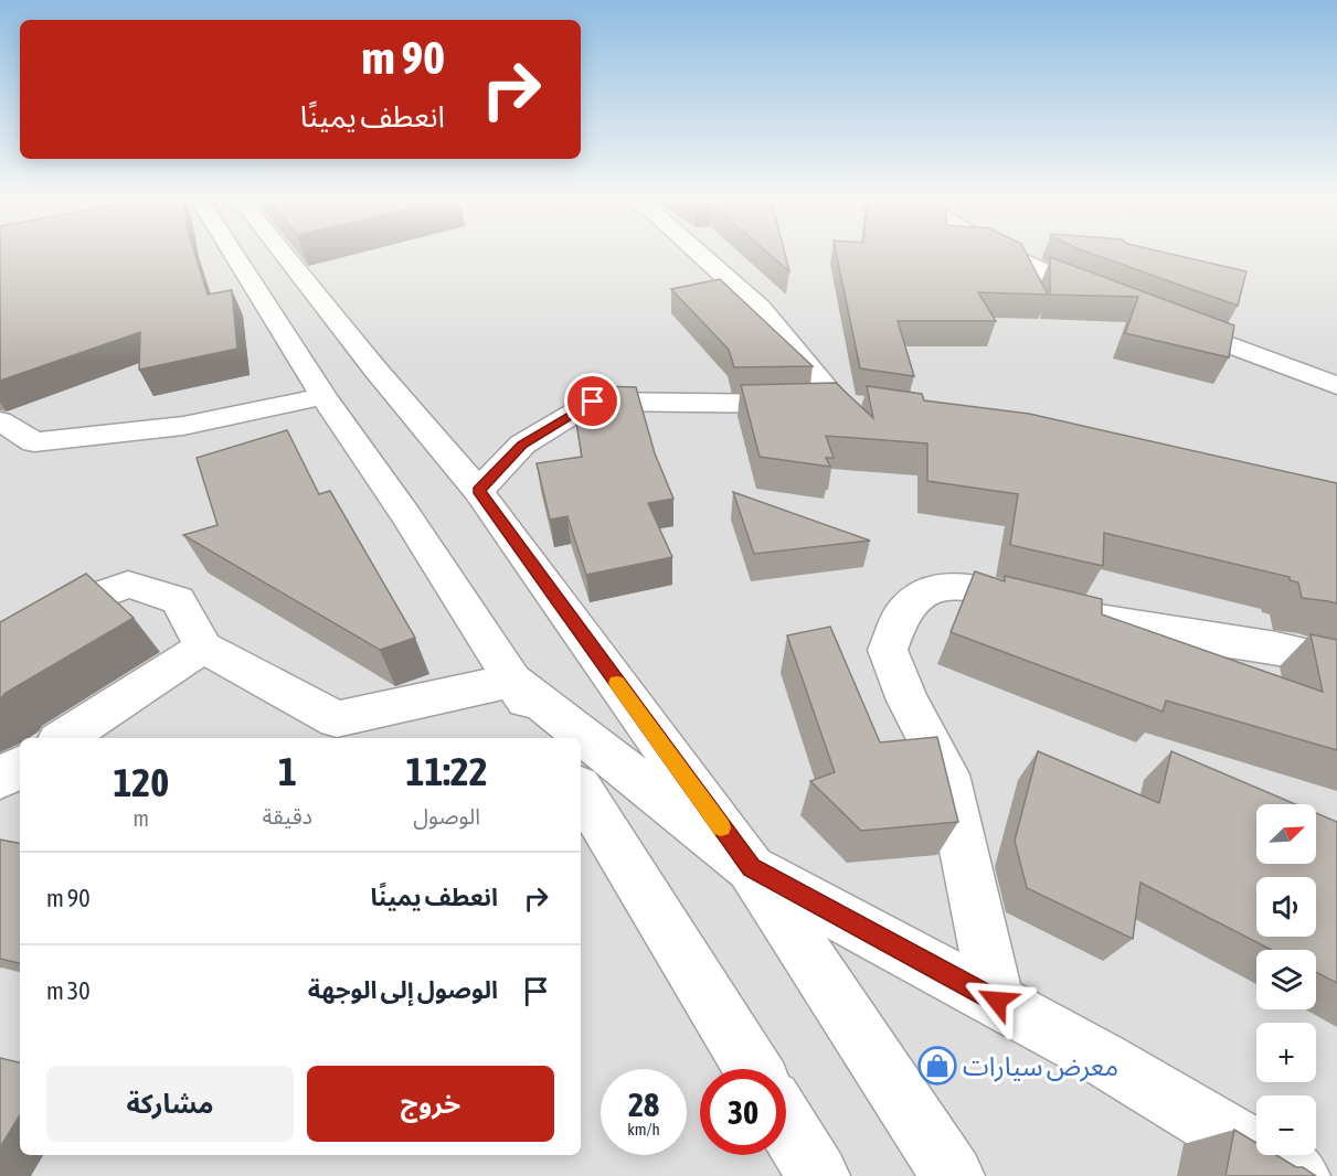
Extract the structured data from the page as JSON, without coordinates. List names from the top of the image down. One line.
{"places":{"shop":["معرض سيارات"]},"north":"top right","page":{"turn":["90 m","انعطف يمينًا"],"eta":["11:22","الوصول","1","دقيقة","120","m"],"map_buttons":["+","−"],"list":[{"name":"انعطف يمينًا","value":"90 m"},{"name":"الوصول إلى الوجهة","value":"30 m"}],"buttons":["خروج","مشاركة"],"speed":"28 km/h","limit":"30"}}
